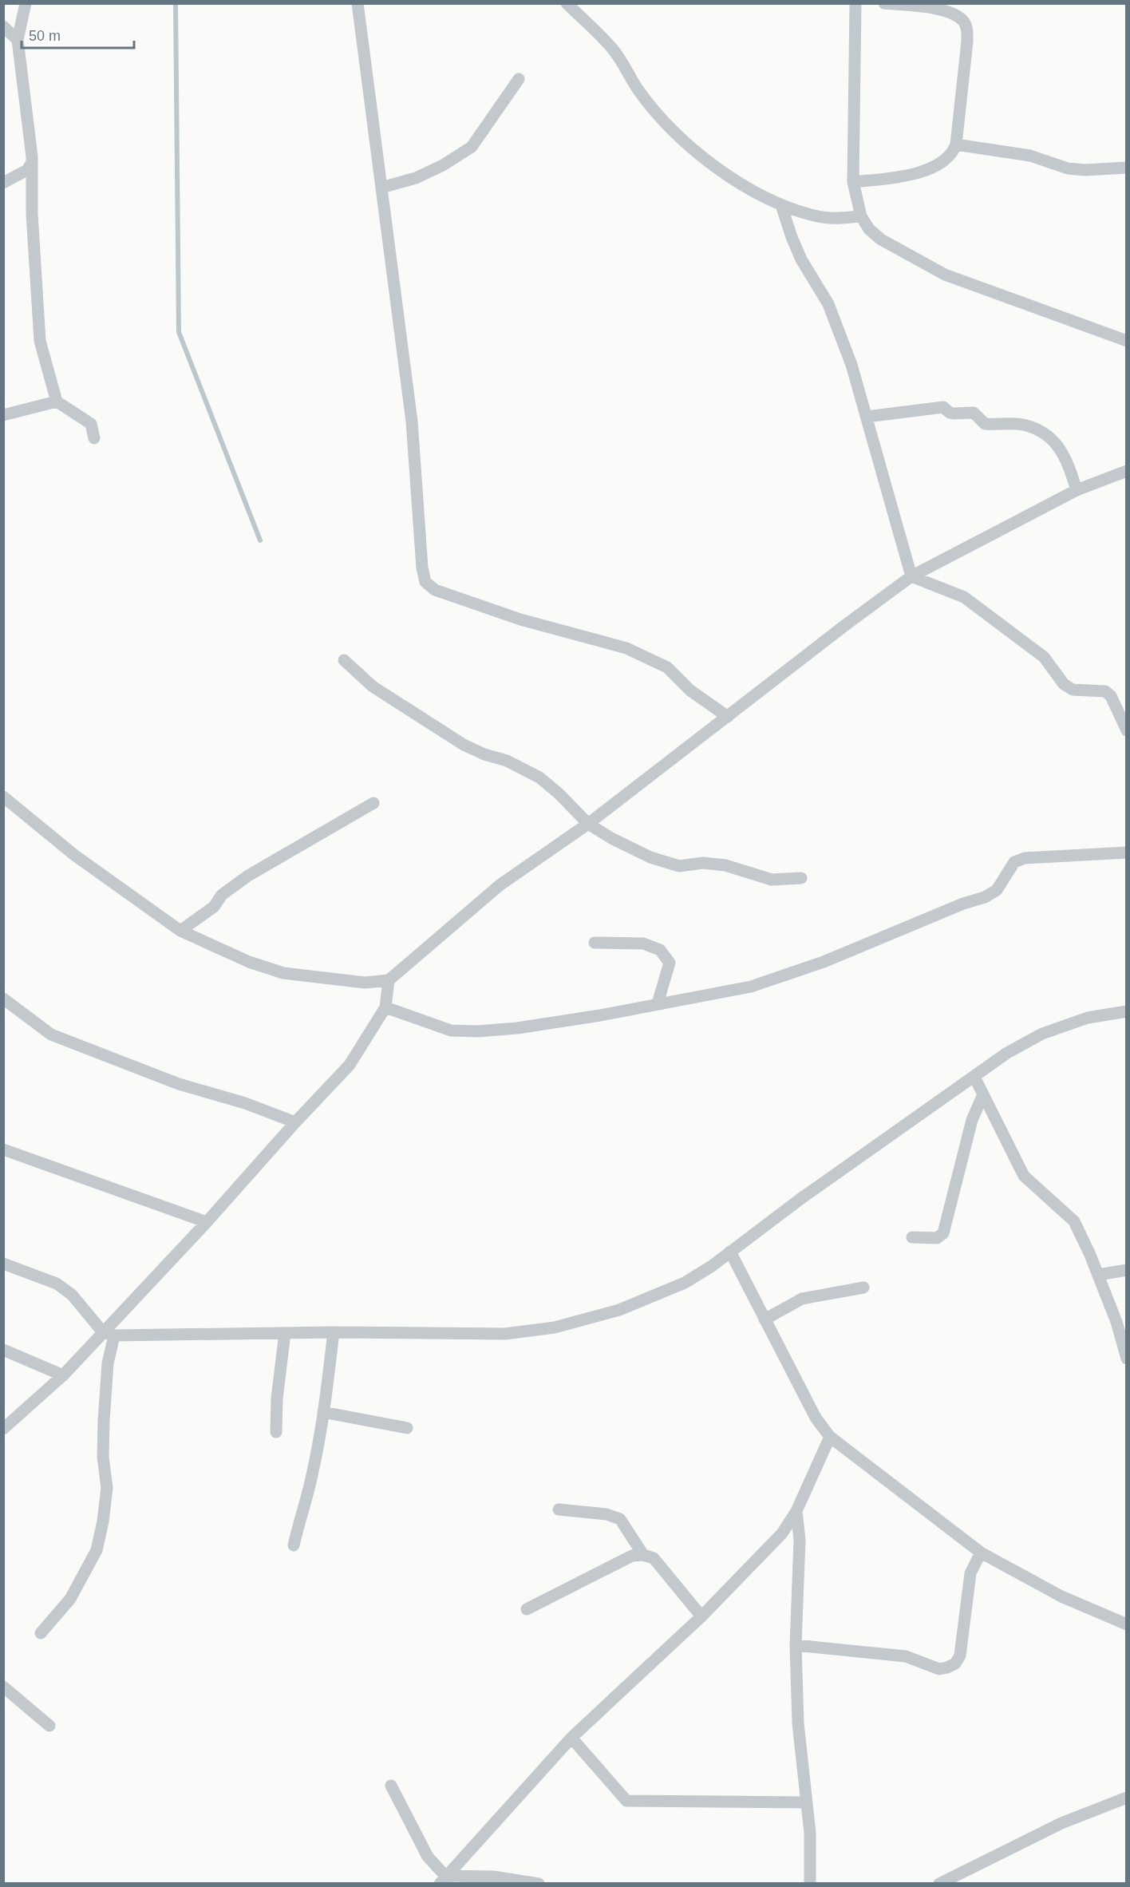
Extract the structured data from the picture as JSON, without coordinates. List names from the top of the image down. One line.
{"scale_bar":"50 m"}
